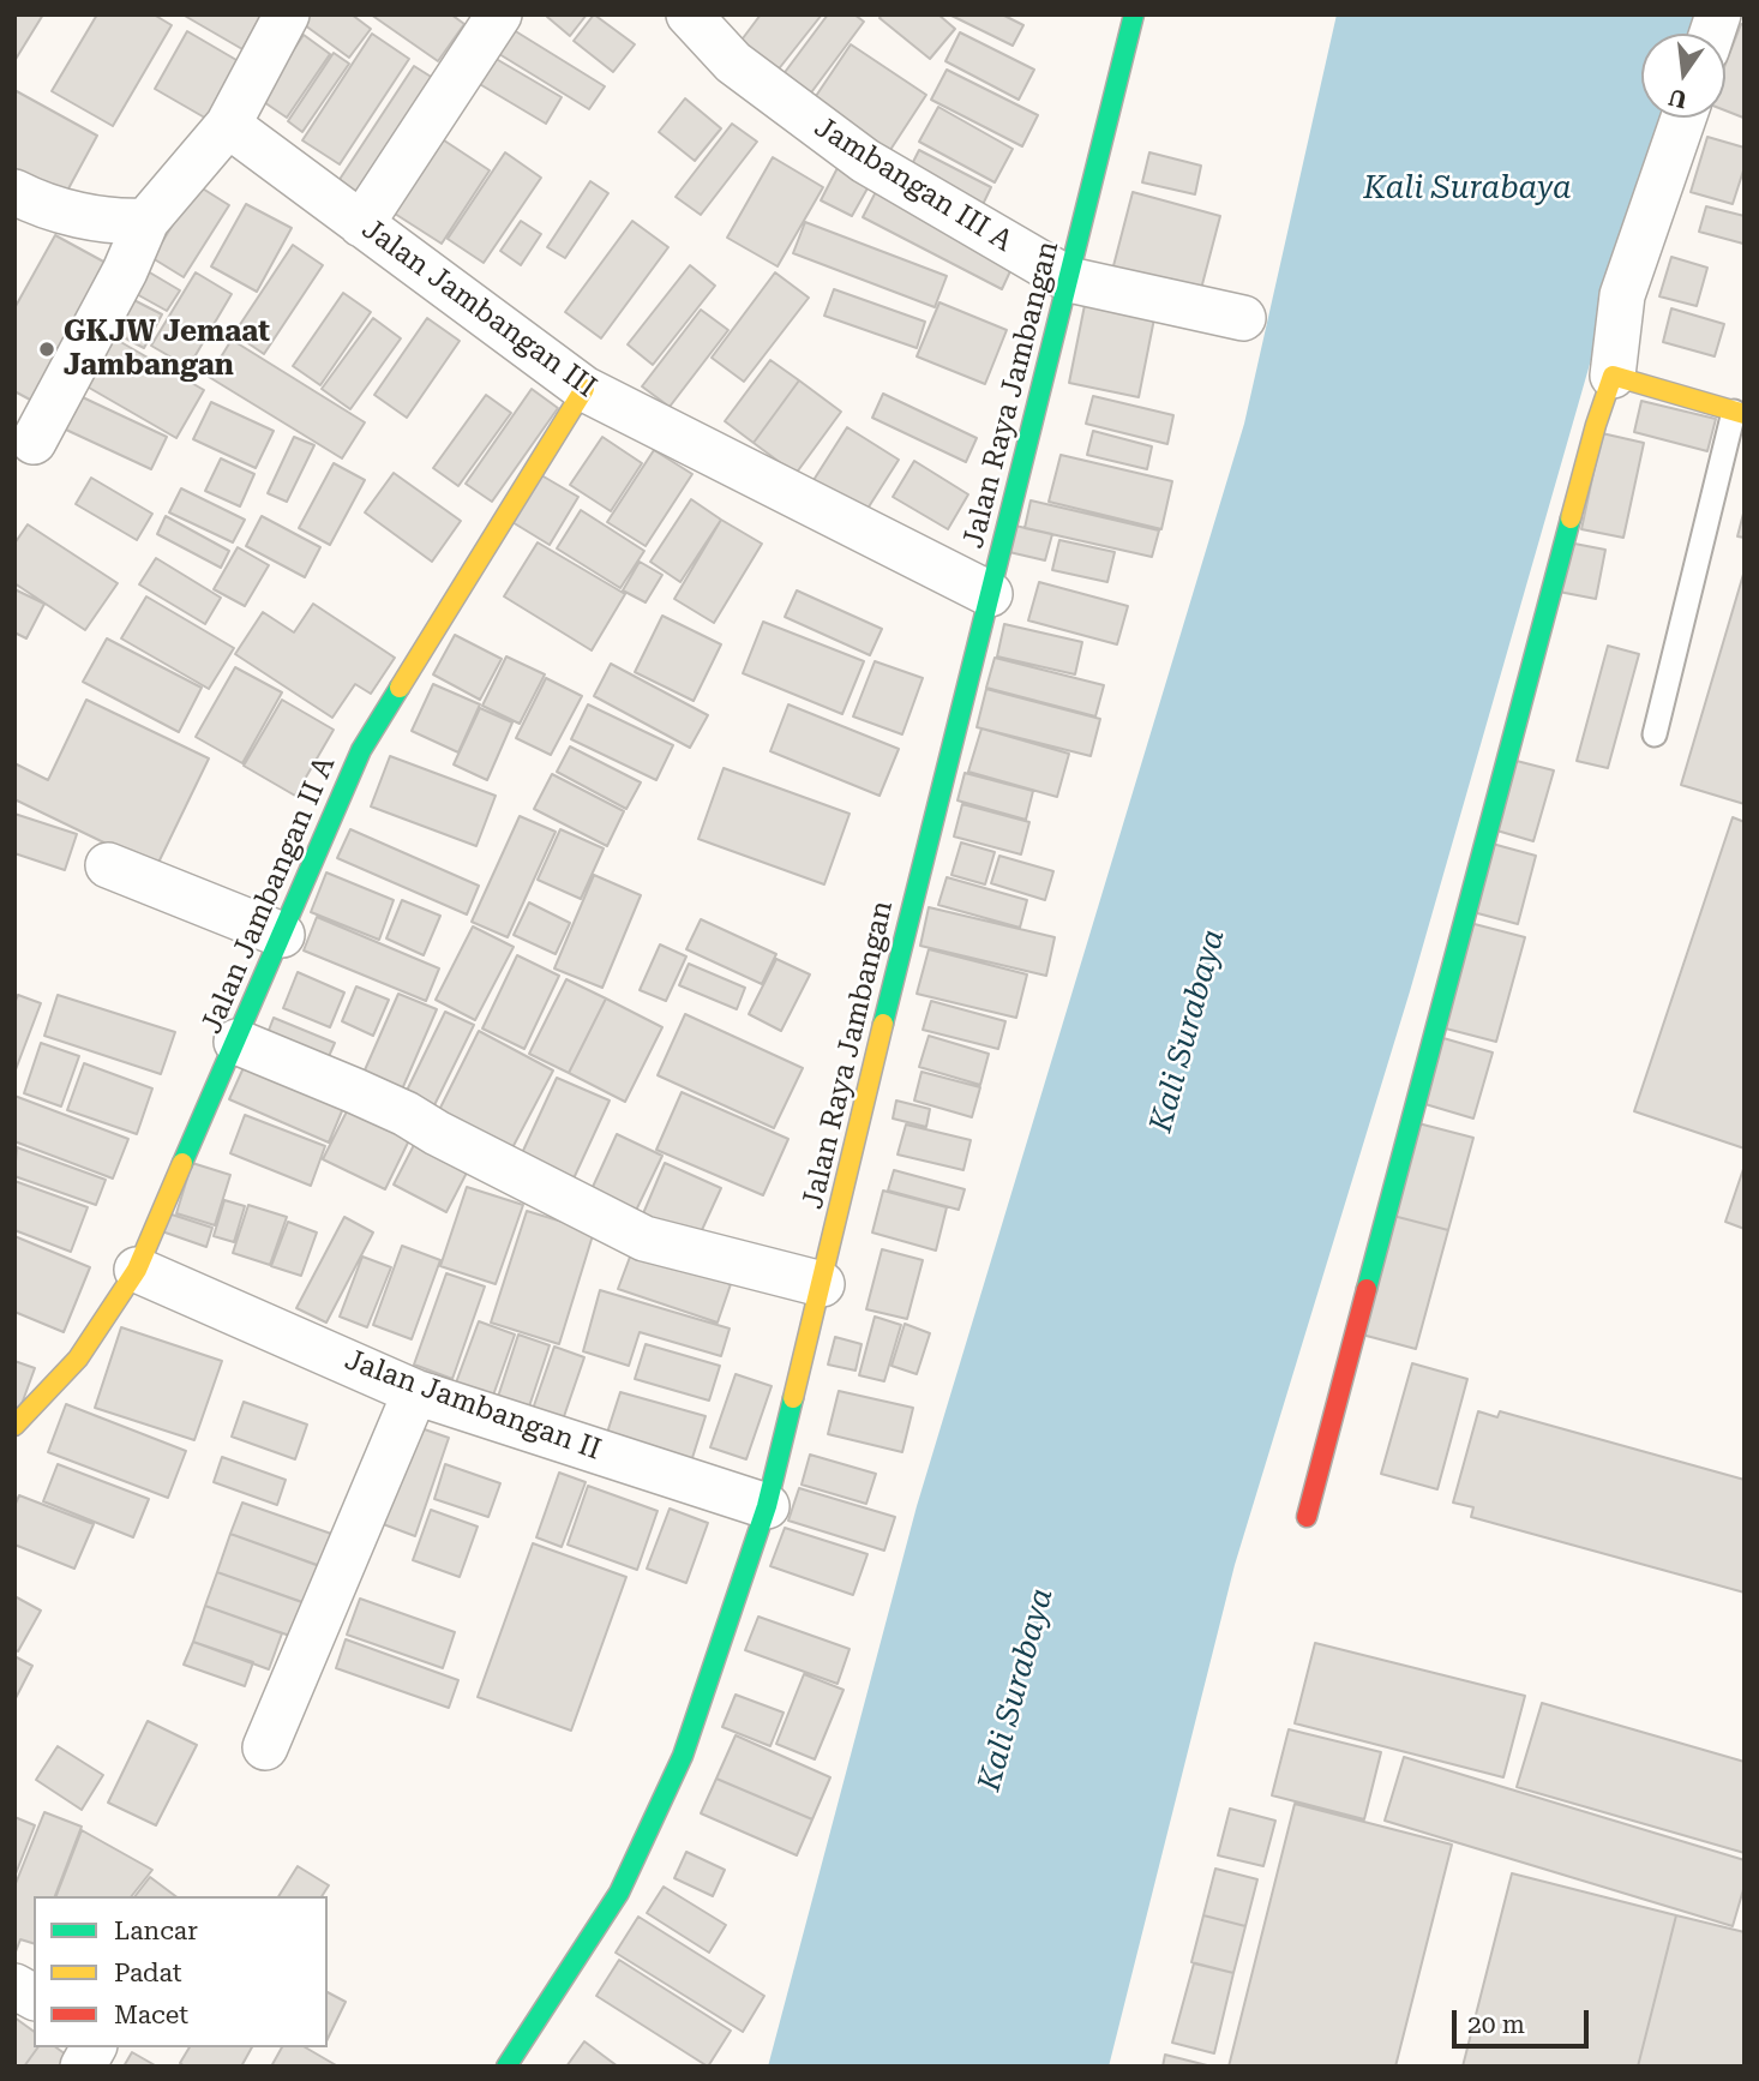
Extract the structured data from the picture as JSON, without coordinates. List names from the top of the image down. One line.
{"streets":{"street":["Jambangan III A","Jalan Jambangan III","Jalan Raya Jambangan","Jalan Jambangan II A","Jalan Jambangan II"]},"crossings":[["Jambangan III A","Jalan Raya Jambangan"],["Jalan Jambangan III","Jalan Raya Jambangan"],["Jalan Jambangan III","Jalan Jambangan II A"],["Jalan Raya Jambangan","Jalan Jambangan II"],["Jalan Jambangan II A","Jalan Jambangan II"]],"water":["Kali Surabaya"],"places":["GKJW Jemaat Jambangan"],"legend":["Lancar","Padat","Macet"],"scale_bar":"20 m","north":"bottom"}
